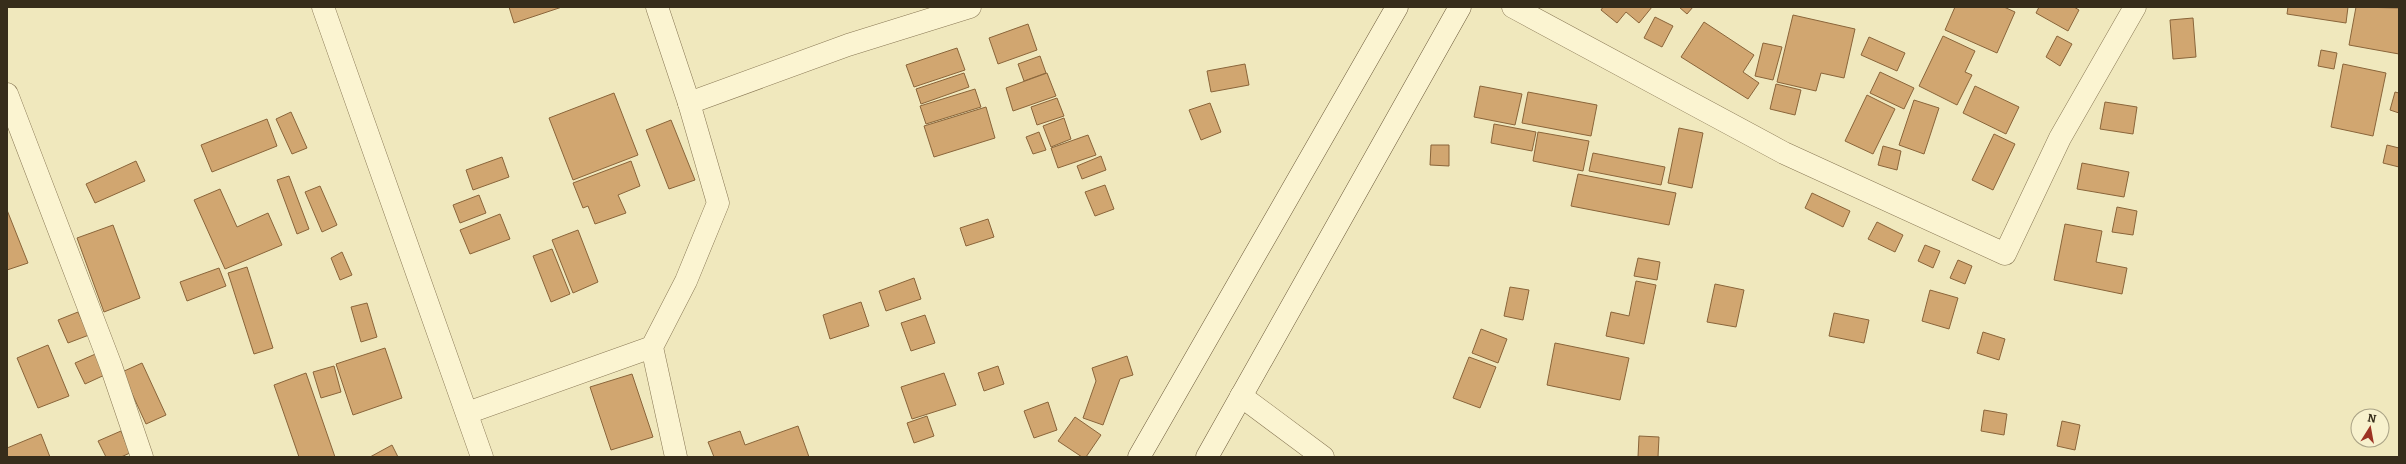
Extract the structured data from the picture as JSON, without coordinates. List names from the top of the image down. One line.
{"north":"top"}
